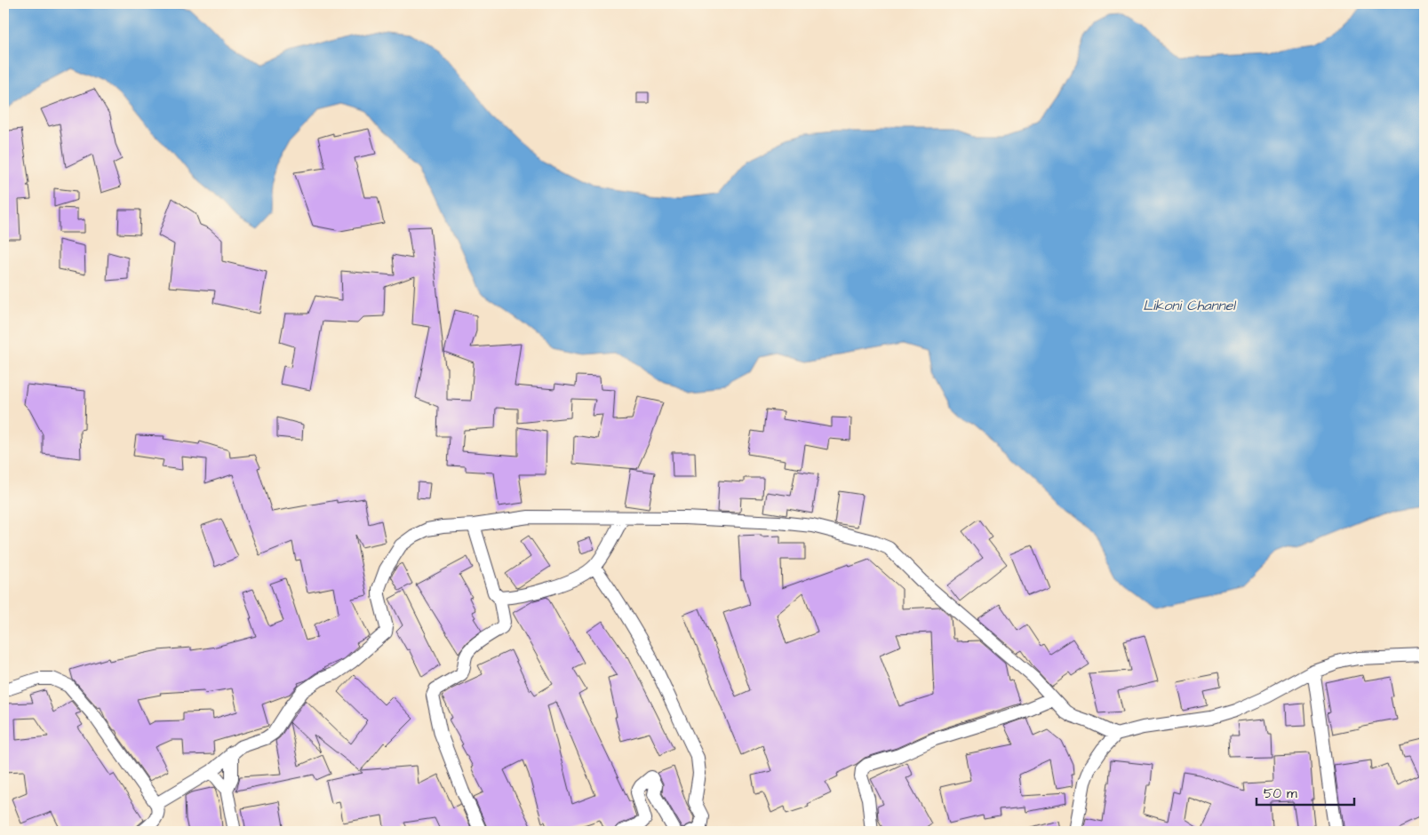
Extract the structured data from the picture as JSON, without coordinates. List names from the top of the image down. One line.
{"water":["Likoni Channel"],"scale_bar":"50 m"}
